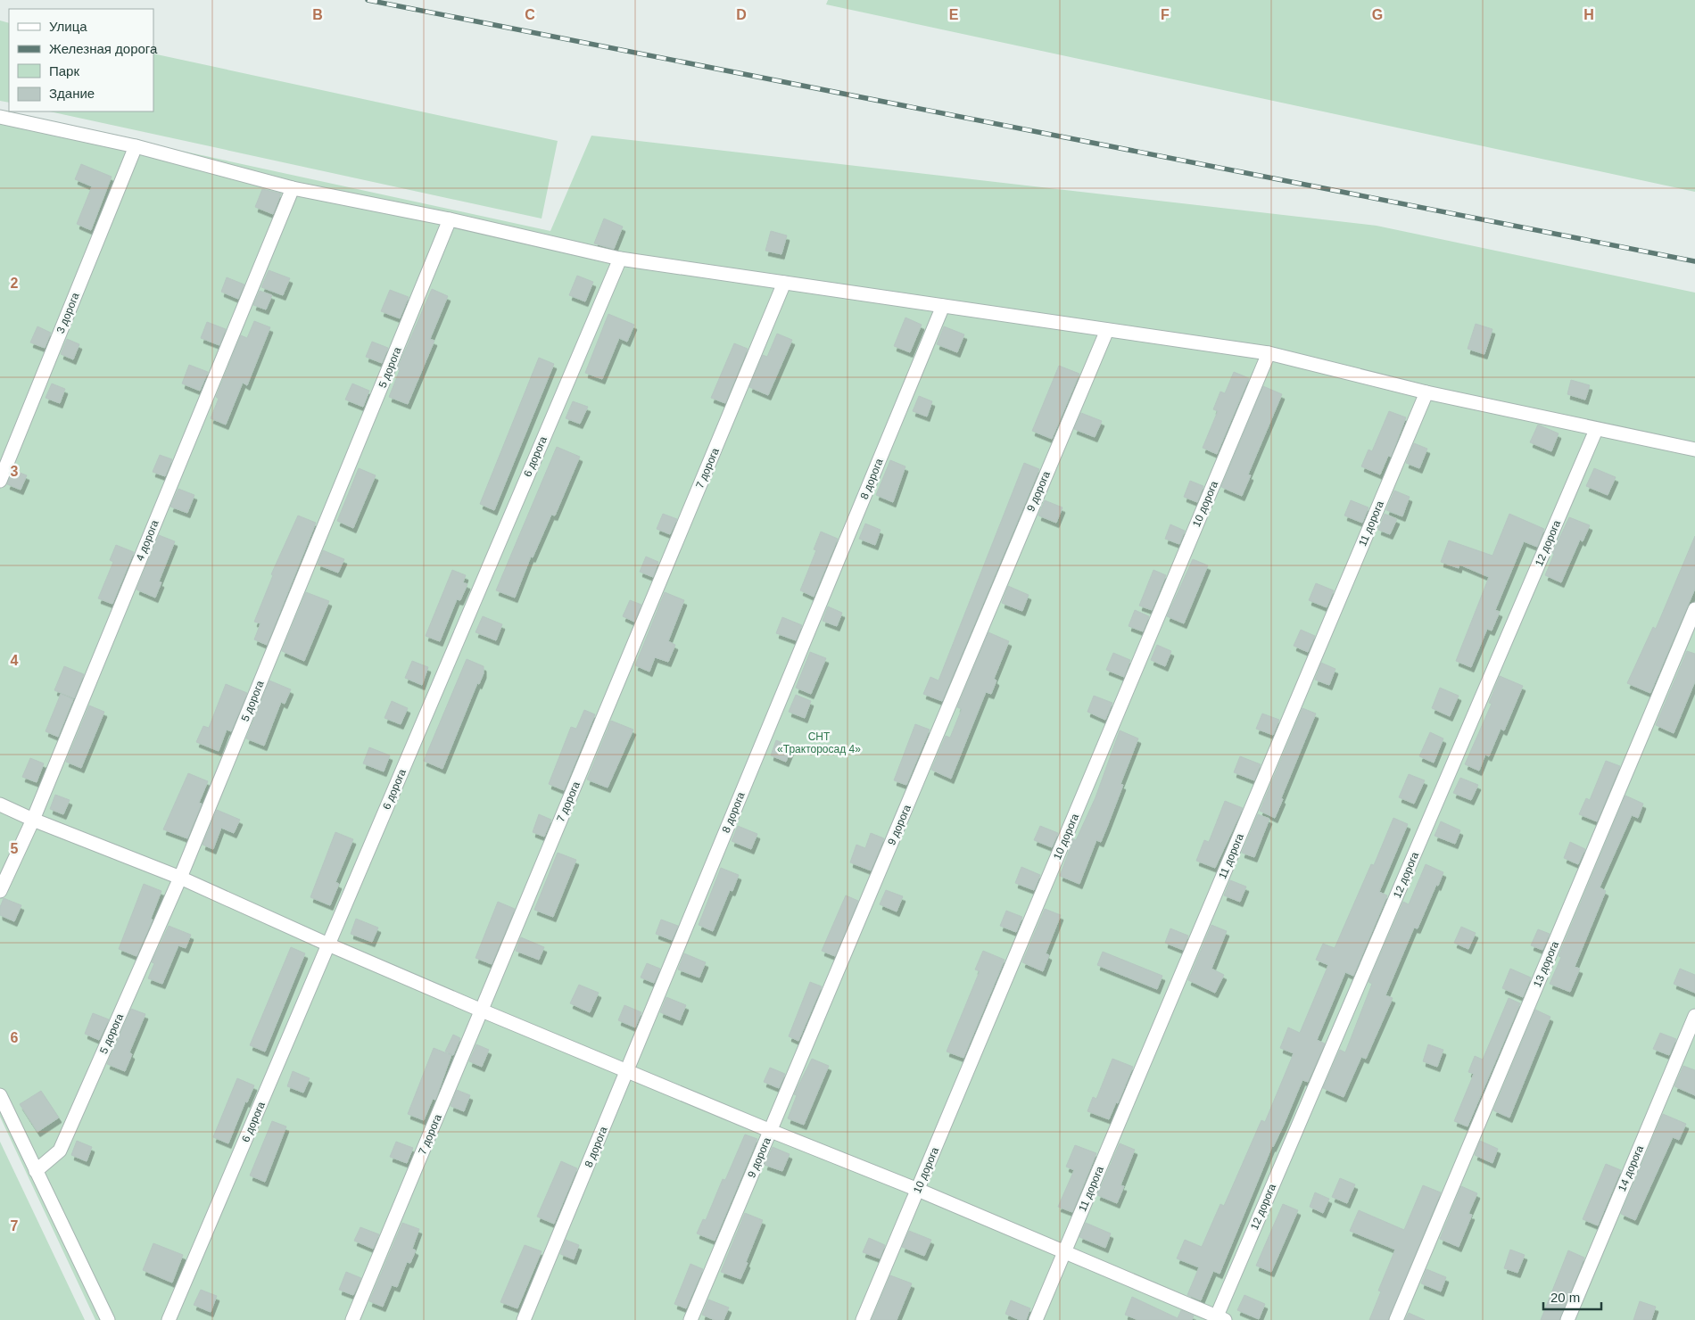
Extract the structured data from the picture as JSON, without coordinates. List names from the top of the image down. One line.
{"streets":{"street":["3 дорога","5 дорога","6 дорога","7 дорога","8 дорога","9 дорога","10 дорога","11 дорога","4 дорога","12 дорога","13 дорога","14 дорога"]},"parks":["СНТ «Тракторосад 4»"],"legend":["Улица","Железная дорога","Парк","Здание"],"scale_bar":"20 m","grid":{"columns":["B","C","D","E","F","G","H"],"rows":["2","3","4","5","6","7"]}}
